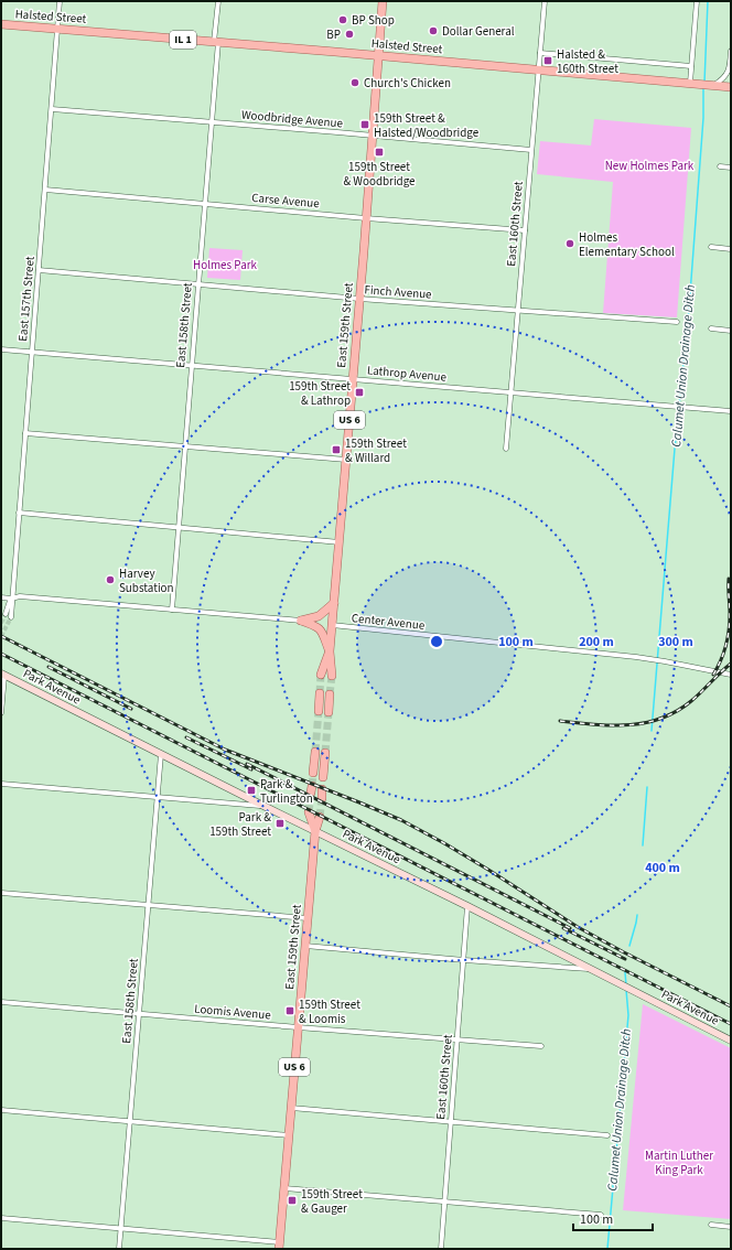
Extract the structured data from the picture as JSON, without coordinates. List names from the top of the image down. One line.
{"streets":{"main road":["Halsted Street","IL 1","East 159th Street","US 6"],"street":["Woodbridge Avenue","Carse Avenue","East 160th Street","Finch Avenue","East 157th Street","East 158th Street","Lathrop Avenue","Center Avenue","Park Avenue","Loomis Avenue"]},"crossings":[["Halsted Street","East 160th Street"],["Halsted Street","East 157th Street"],["Halsted Street","East 158th Street"],["Halsted Street","East 159th Street"],["Woodbridge Avenue","East 160th Street"],["Woodbridge Avenue","East 157th Street"],["Woodbridge Avenue","East 158th Street"],["Woodbridge Avenue","East 159th Street"],["Carse Avenue","East 160th Street"],["Carse Avenue","East 157th Street"],["Carse Avenue","East 158th Street"],["Carse Avenue","East 159th Street"],["East 160th Street","Finch Avenue"],["East 160th Street","Lathrop Avenue"],["East 160th Street","Park Avenue"],["East 160th Street","Loomis Avenue"],["Finch Avenue","East 157th Street"],["Finch Avenue","East 158th Street"],["Finch Avenue","East 159th Street"],["East 157th Street","Lathrop Avenue"],["East 158th Street","Lathrop Avenue"],["East 158th Street","Park Avenue"],["East 158th Street","Loomis Avenue"],["East 159th Street","Lathrop Avenue"],["East 159th Street","Center Avenue"],["East 159th Street","Park Avenue"],["East 159th Street","Loomis Avenue"]],"water":["Calumet Union Drainage Ditch"],"parks":["New Holmes Park","Holmes Park","Martin Luther King Park"],"places":{"other":["BP Shop","Dollar General","BP","Church's Chicken","Holmes Elementary School","Harvey Substation"],"transit":["Halsted & 160th Street","159th Street & Halsted/Woodbridge","159th Street & Woodbridge","159th Street & Lathrop","159th Street & Willard","Park & Turlington","Park & 159th Street","159th Street & Loomis","159th Street & Gauger"]},"scale_bar":"100 m","rings":["100 m","200 m","300 m","400 m"]}
